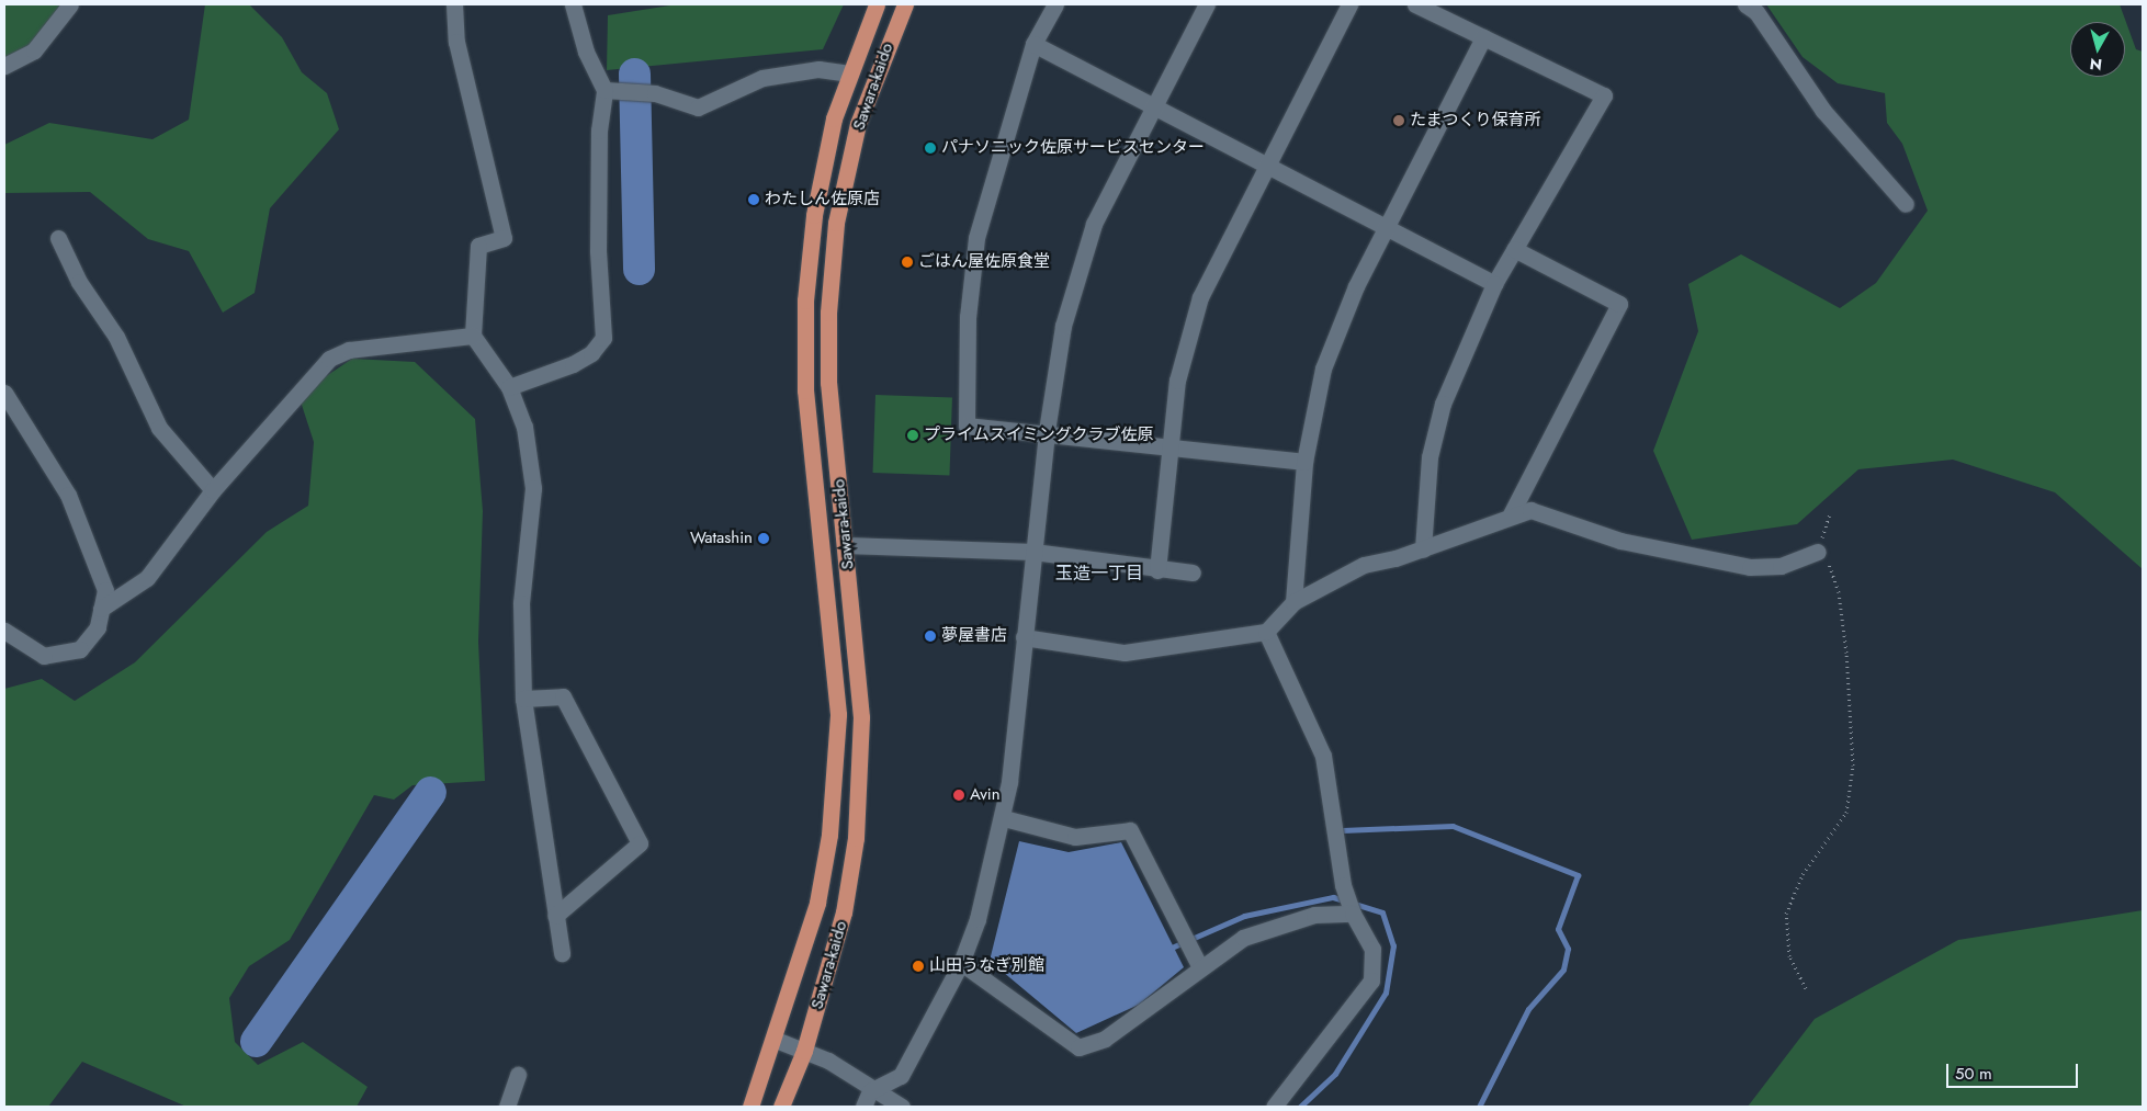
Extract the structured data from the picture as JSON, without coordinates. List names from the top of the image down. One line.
{"streets":{"highway":["Sawara-kaido"]},"districts":["玉造一丁目"],"places":["たまつくり保育所","パナソニック佐原サービスセンター","わたしん佐原店","ごはん屋佐原食堂","プライムスイミングクラブ佐原","Watashin","夢屋書店","Avin","山田うなぎ別館"],"scale_bar":"50 m","north":"bottom"}
